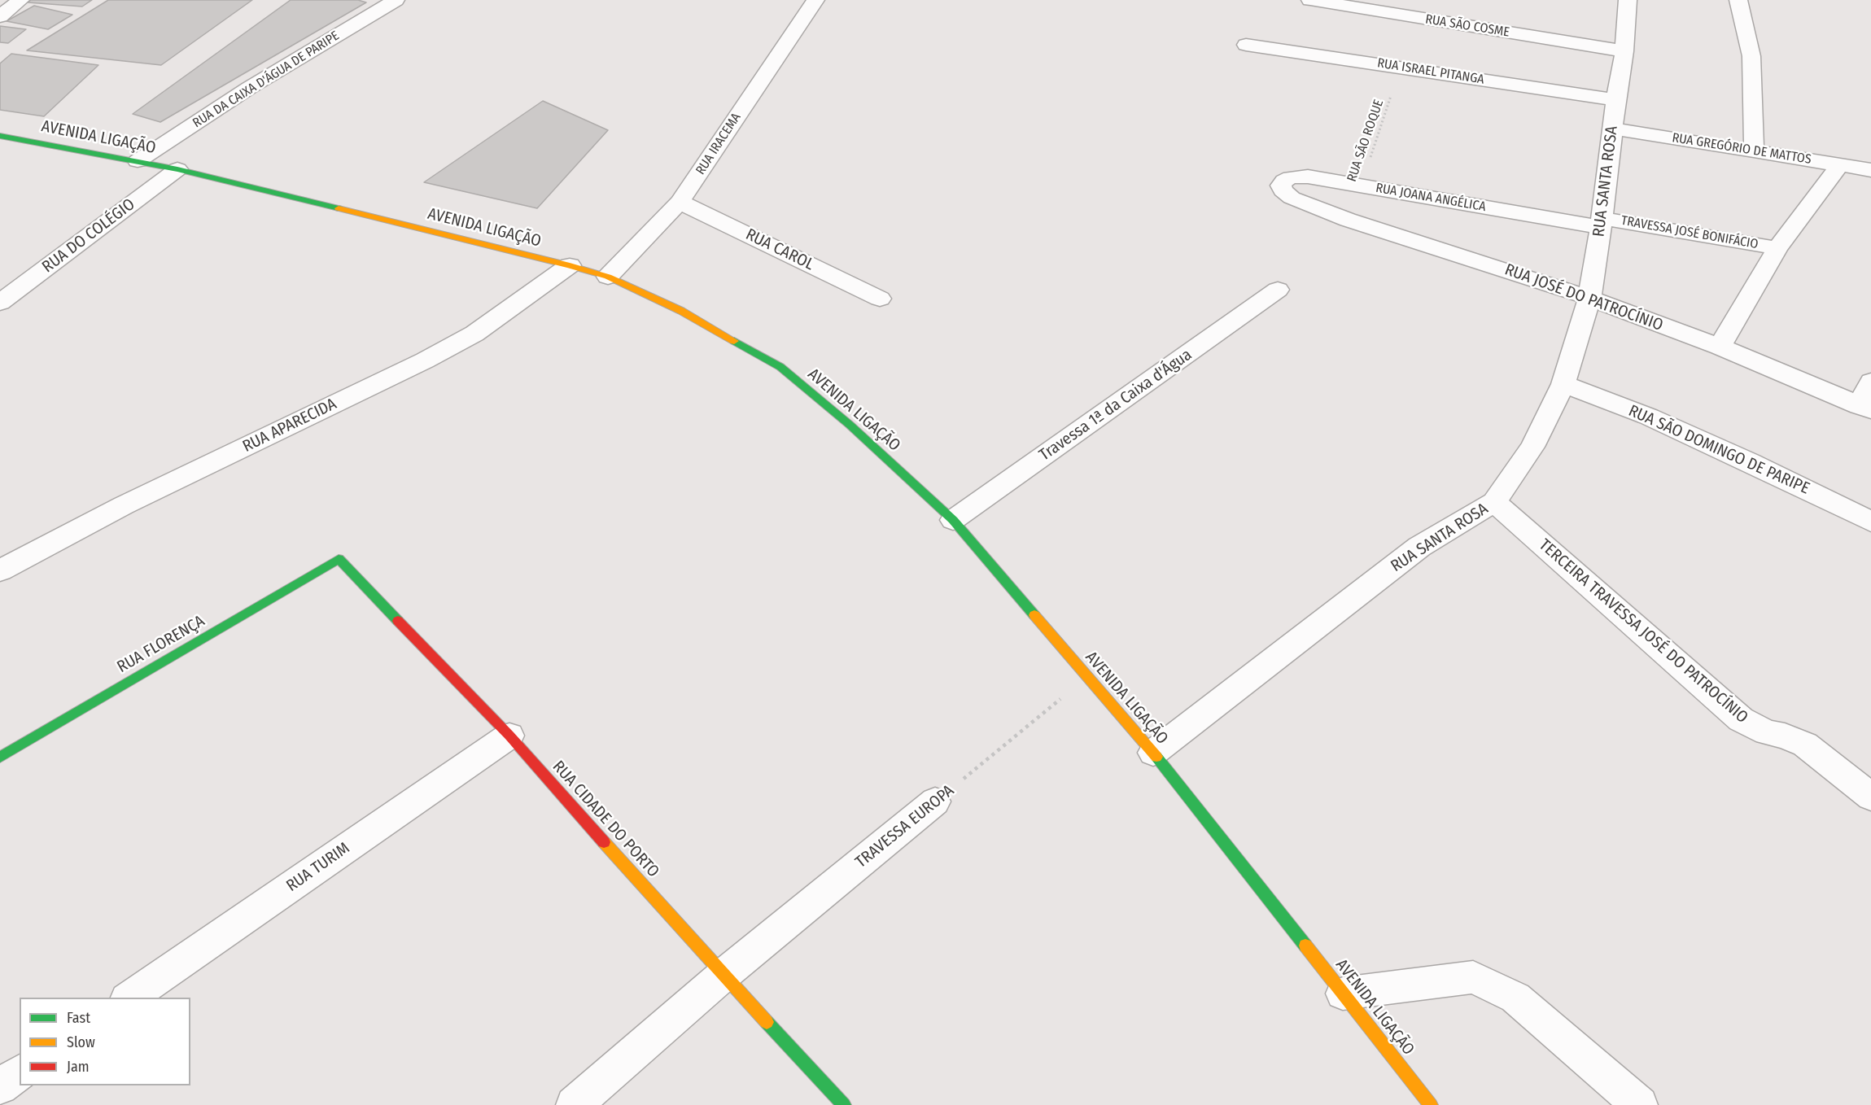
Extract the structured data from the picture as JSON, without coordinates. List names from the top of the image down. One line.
{"streets":{"main road":["AVENIDA LIGAÇÃO","RUA FLORENÇA","RUA CIDADE DO PORTO"],"street":["RUA SÃO COSME","RUA ISRAEL PITANGA","RUA DA CAIXA D'ÁGUA DE PARIPE","RUA IRACEMA","RUA GREGÓRIO DE MATTOS","RUA SANTA ROSA","RUA JOANA ANGÉLICA","TRAVESSA JOSÉ BONIFÁCIO","RUA DO COLÉGIO","RUA CAROL","RUA JOSÉ DO PATROCÍNIO","Travessa 1ª da Caixa d'Água","RUA APARECIDA","RUA SÃO DOMINGO DE PARIPE","TERCEIRA TRAVESSA JOSÉ DO PATROCÍNIO","TRAVESSA EUROPA","RUA TURIM"],"path":["RUA SÃO ROQUE"]},"crossings":[["RUA SÃO COSME","RUA SANTA ROSA"],["RUA ISRAEL PITANGA","RUA SÃO ROQUE"],["RUA ISRAEL PITANGA","RUA SANTA ROSA"],["RUA DA CAIXA D'ÁGUA DE PARIPE","AVENIDA LIGAÇÃO"],["AVENIDA LIGAÇÃO","RUA IRACEMA"],["AVENIDA LIGAÇÃO","RUA SANTA ROSA"],["AVENIDA LIGAÇÃO","RUA DO COLÉGIO"],["AVENIDA LIGAÇÃO","Travessa 1ª da Caixa d'Água"],["AVENIDA LIGAÇÃO","RUA APARECIDA"],["AVENIDA LIGAÇÃO","TRAVESSA EUROPA"],["RUA SÃO ROQUE","RUA JOANA ANGÉLICA"],["RUA IRACEMA","RUA CAROL"],["RUA GREGÓRIO DE MATTOS","RUA SANTA ROSA"],["RUA SANTA ROSA","RUA JOANA ANGÉLICA"],["RUA SANTA ROSA","TRAVESSA JOSÉ BONIFÁCIO"],["RUA SANTA ROSA","RUA JOSÉ DO PATROCÍNIO"],["RUA SANTA ROSA","RUA SÃO DOMINGO DE PARIPE"],["RUA SANTA ROSA","TERCEIRA TRAVESSA JOSÉ DO PATROCÍNIO"],["RUA JOANA ANGÉLICA","TRAVESSA JOSÉ BONIFÁCIO"],["RUA JOANA ANGÉLICA","RUA JOSÉ DO PATROCÍNIO"],["RUA FLORENÇA","RUA CIDADE DO PORTO"],["RUA CIDADE DO PORTO","TRAVESSA EUROPA"],["RUA CIDADE DO PORTO","RUA TURIM"]],"legend":["Fast","Slow","Jam"]}
